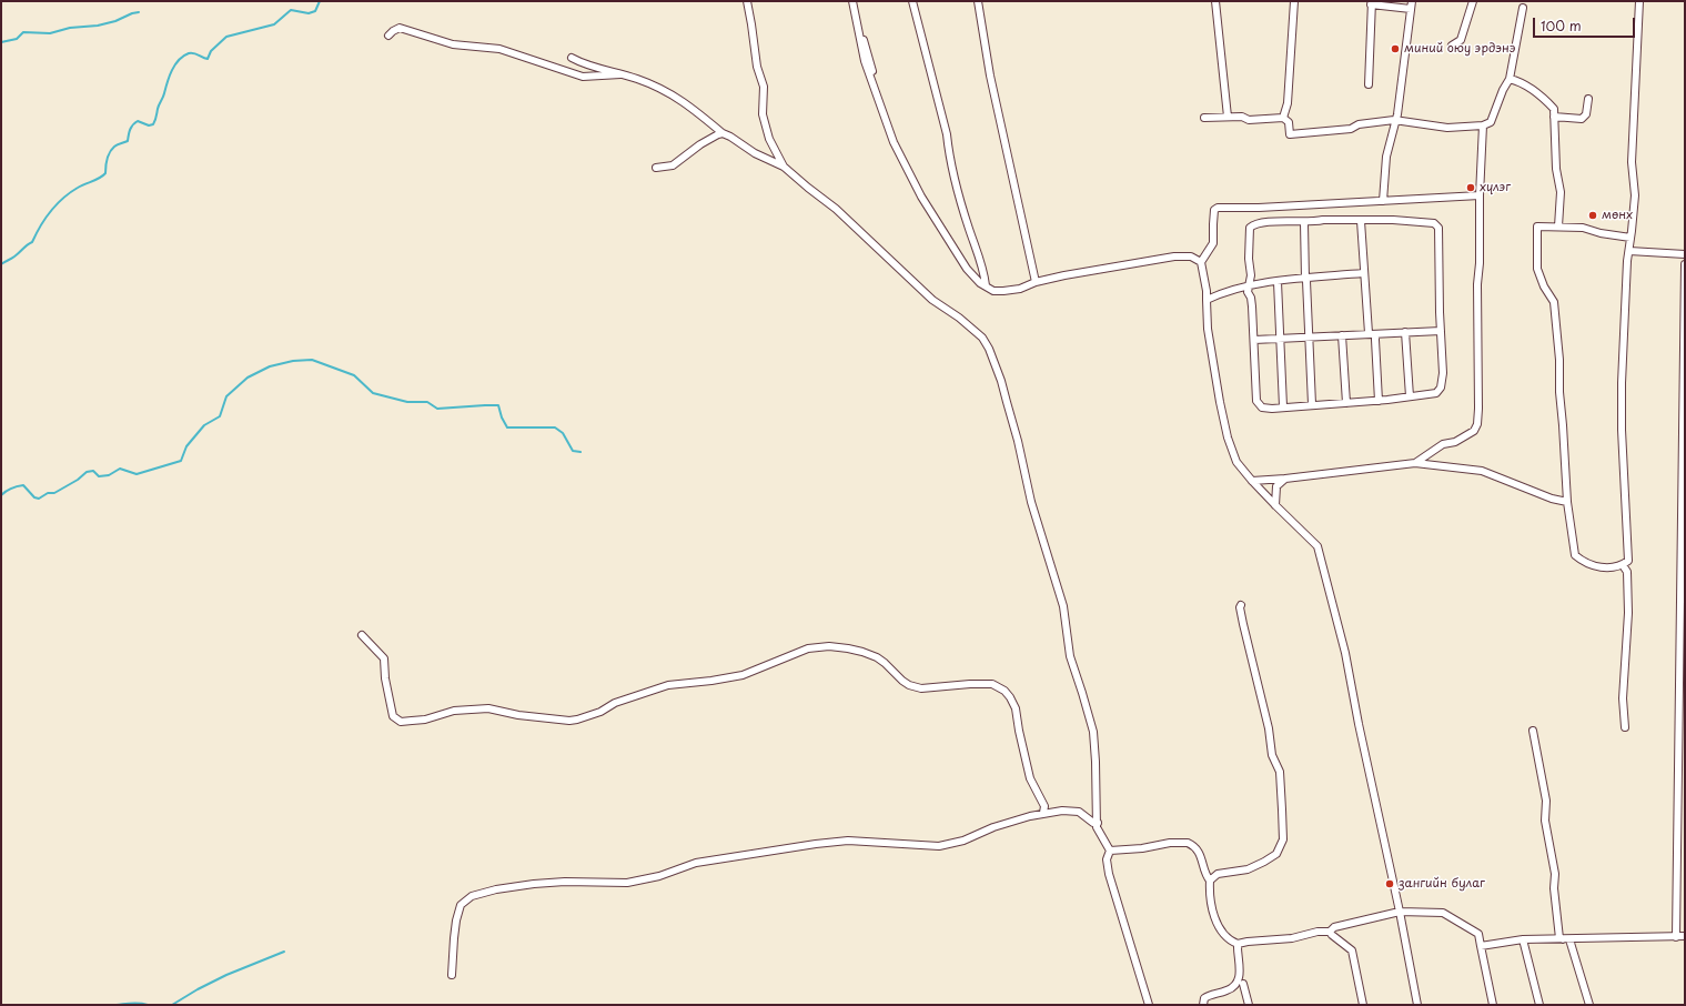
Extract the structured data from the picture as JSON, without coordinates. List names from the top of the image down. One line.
{"places":["миний оюу эрдэнэ","хүлэг","мөнх","зангийн булаг"],"scale_bar":"100 m"}
